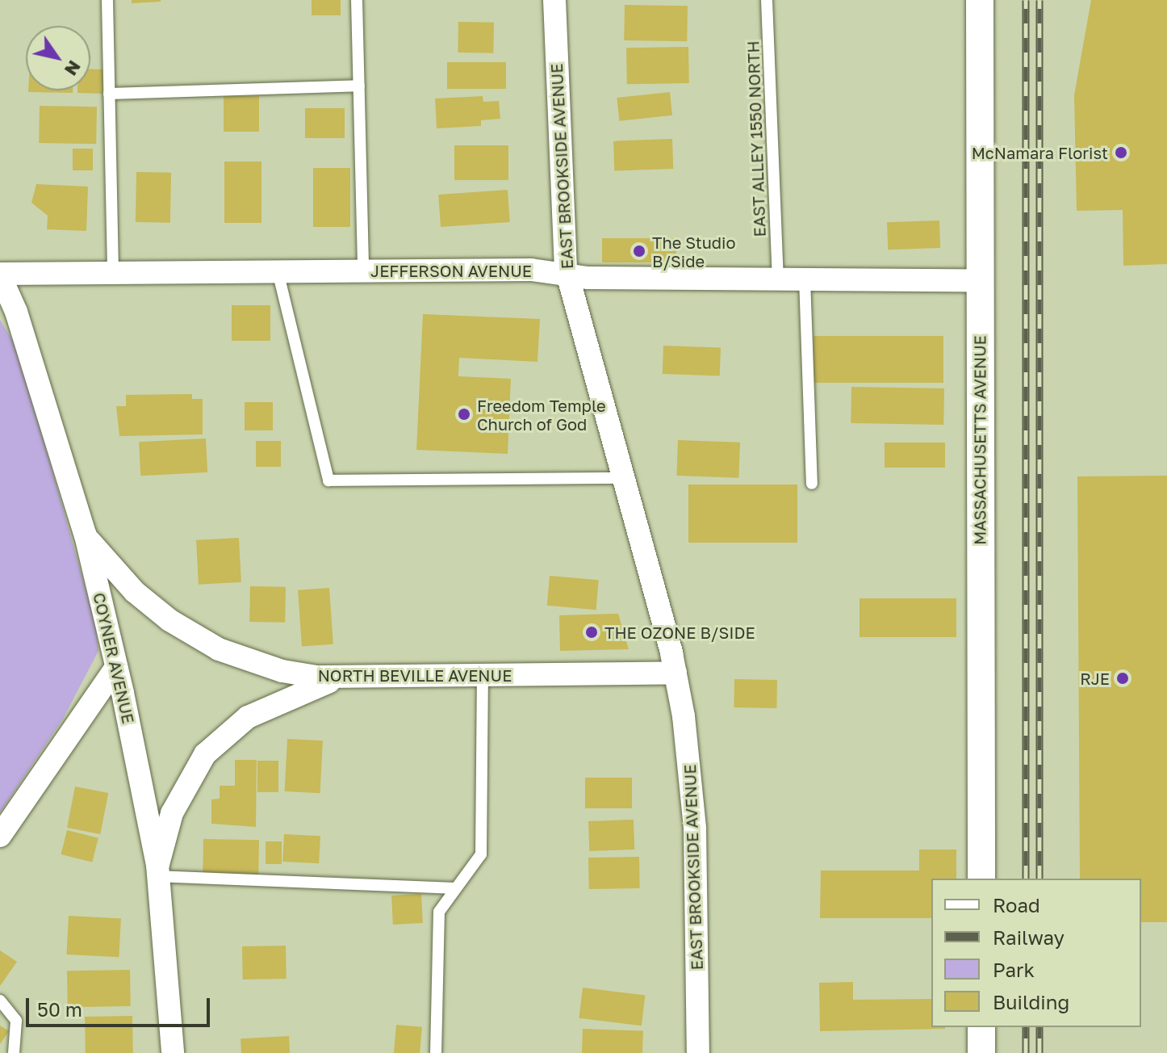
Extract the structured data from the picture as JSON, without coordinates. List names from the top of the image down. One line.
{"streets":{"street":["EAST BROOKSIDE AVENUE","JEFFERSON AVENUE","MASSACHUSETTS AVENUE","COYNER AVENUE","NORTH BEVILLE AVENUE"],"lane":["EAST ALLEY 1550 NORTH"]},"crossings":[["EAST ALLEY 1550 NORTH","JEFFERSON AVENUE"],["EAST BROOKSIDE AVENUE","JEFFERSON AVENUE"],["EAST BROOKSIDE AVENUE","NORTH BEVILLE AVENUE"],["JEFFERSON AVENUE","MASSACHUSETTS AVENUE"],["JEFFERSON AVENUE","COYNER AVENUE"],["COYNER AVENUE","NORTH BEVILLE AVENUE"]],"places":["McNamara Florist","The Studio B/Side","Freedom Temple Church of God","THE OZONE B/SIDE","RJE"],"legend":["Road","Railway","Park","Building"],"scale_bar":"50 m","north":"bottom right"}
